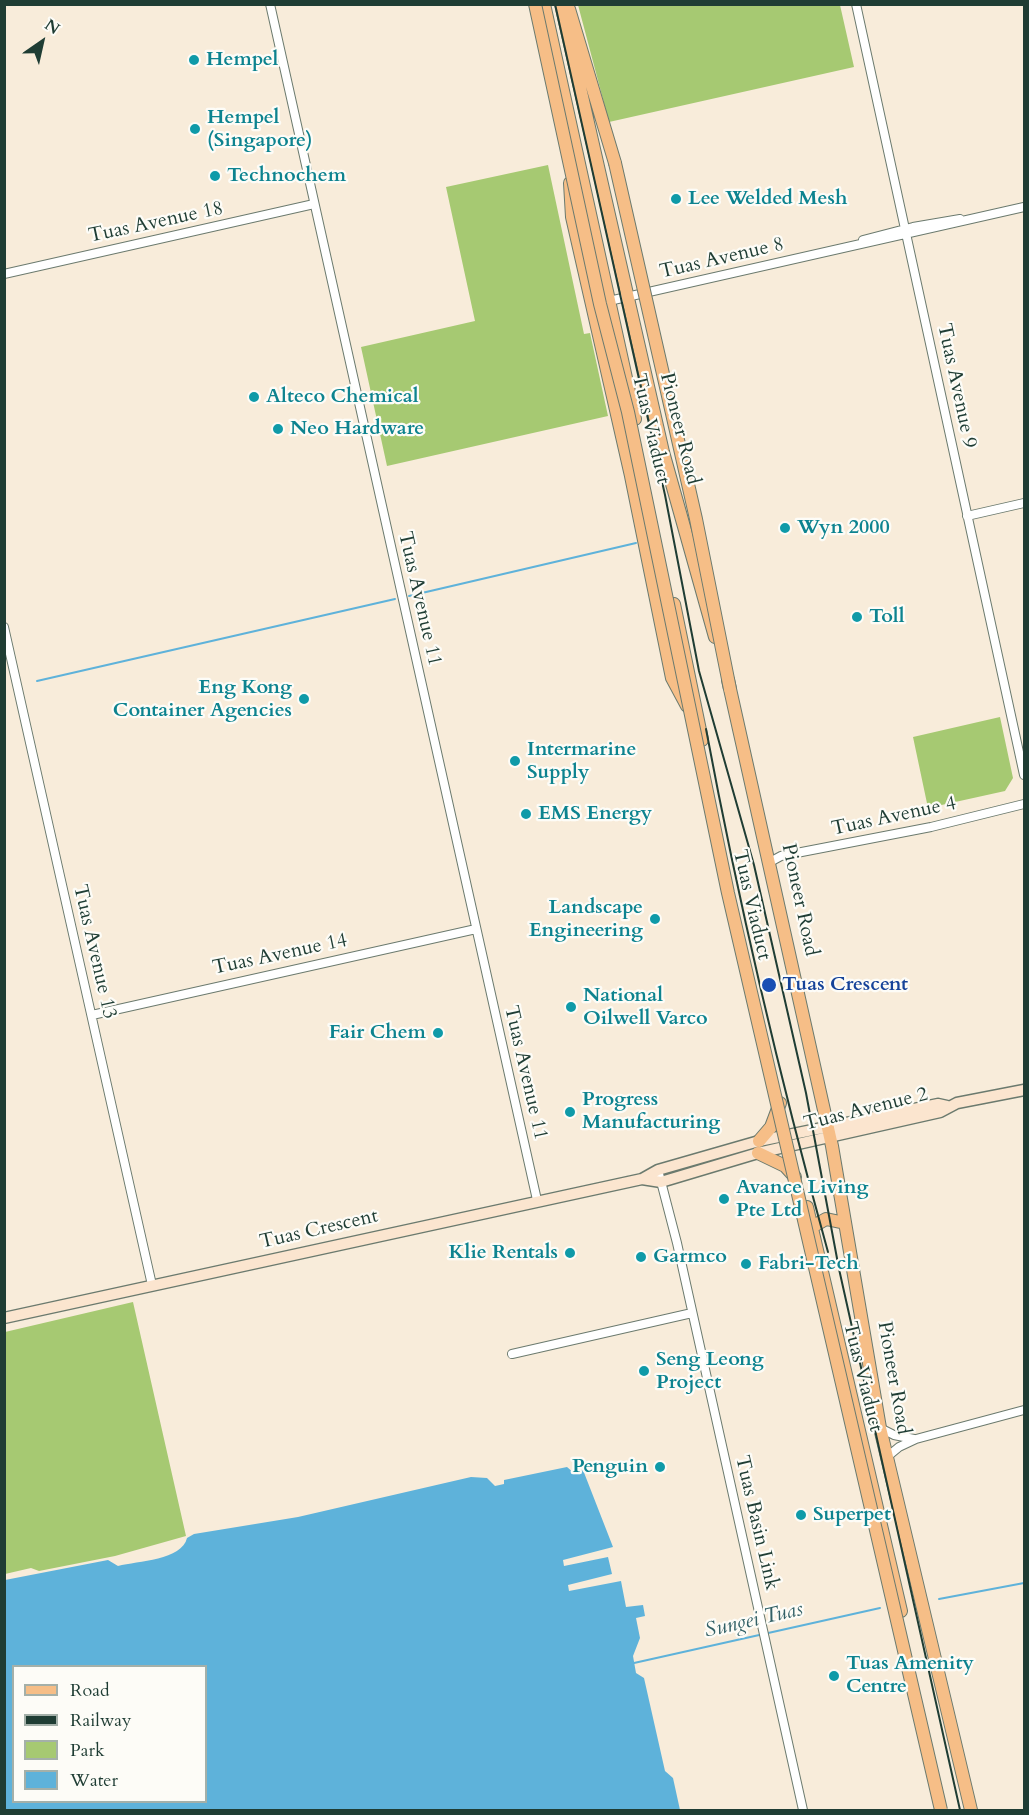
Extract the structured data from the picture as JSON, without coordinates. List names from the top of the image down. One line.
{"streets":{"main road":["Tuas Viaduct","Pioneer Road"],"street":["Tuas Avenue 18","Tuas Avenue 8","Tuas Avenue 9","Tuas Avenue 11","Tuas Avenue 4","Tuas Avenue 13","Tuas Avenue 14","Tuas Avenue 2","Tuas Crescent","Tuas Basin Link"]},"crossings":[["Tuas Avenue 18","Tuas Avenue 11"],["Tuas Avenue 8","Tuas Avenue 9"],["Tuas Avenue 8","Pioneer Road"],["Tuas Viaduct","Pioneer Road"],["Pioneer Road","Tuas Avenue 4"],["Pioneer Road","Tuas Avenue 2"],["Pioneer Road","Tuas Crescent"],["Tuas Avenue 11","Tuas Avenue 14"],["Tuas Avenue 11","Tuas Crescent"],["Tuas Avenue 13","Tuas Avenue 14"],["Tuas Avenue 13","Tuas Crescent"],["Tuas Avenue 2","Tuas Crescent"],["Tuas Crescent","Tuas Basin Link"]],"water":["Sungei Tuas"],"places":["Hempel","Hempel (Singapore)","Technochem","Lee Welded Mesh","Alteco Chemical","Neo Hardware","Wyn 2000","Toll","Eng Kong Container Agencies","Intermarine Supply","EMS Energy","Landscape Engineering","Tuas Crescent","National Oilwell Varco","Fair Chem","Progress Manufacturing","Avance Living Pte Ltd","Klie Rentals","Garmco","Fabri-Tech","Seng Leong Project","Penguin","Superpet","Tuas Amenity Centre"],"legend":["Road","Railway","Park","Water"],"north":"top right"}
